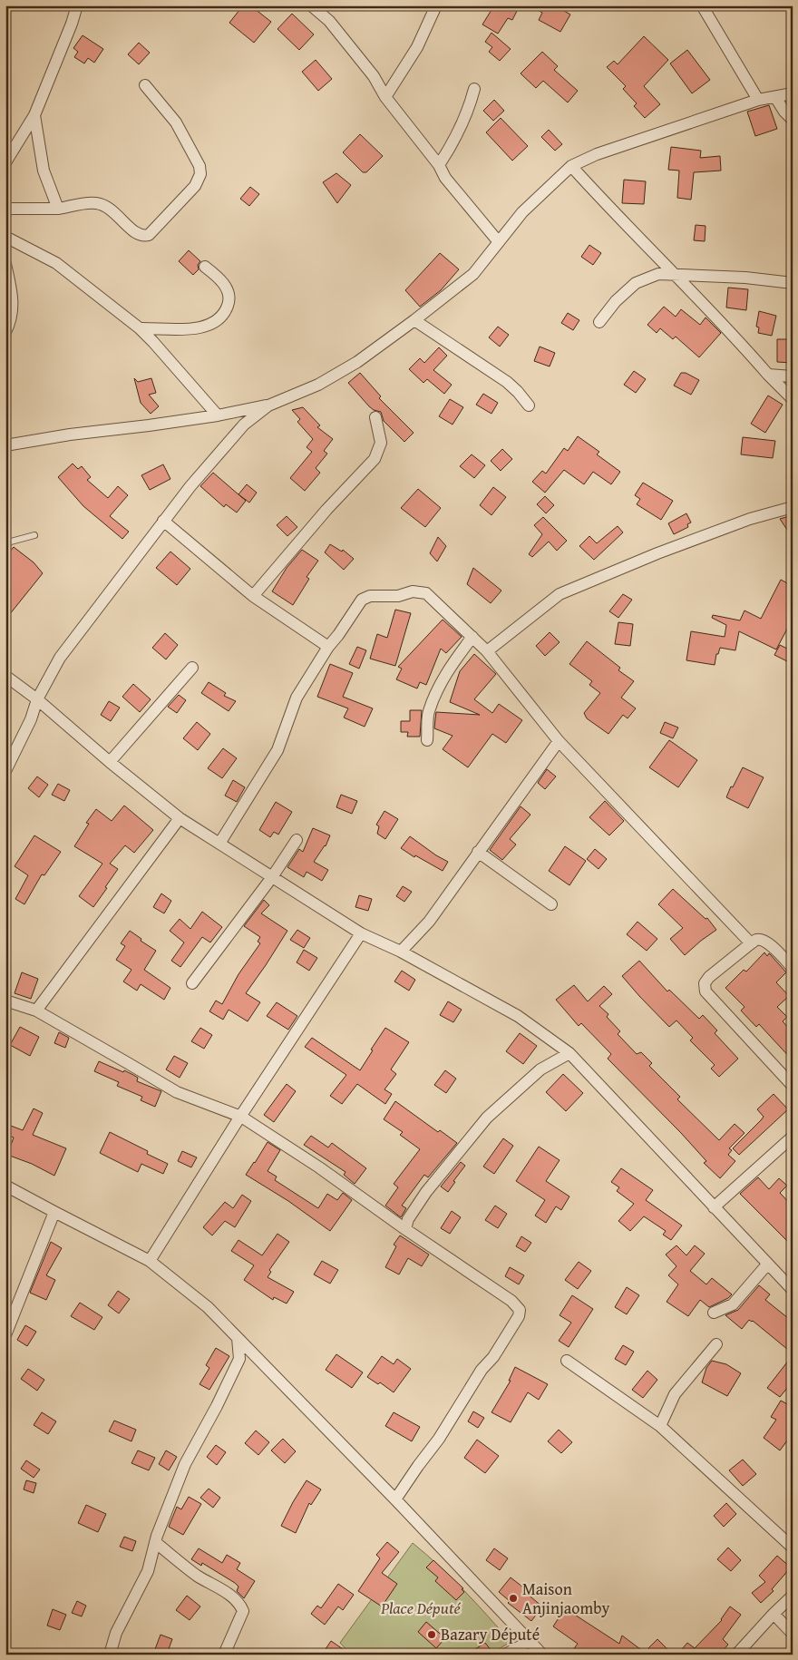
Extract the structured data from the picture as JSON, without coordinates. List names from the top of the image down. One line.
{"parks":["Place Député"],"places":["Maison Anjinjaomby","Bazary Député"]}
